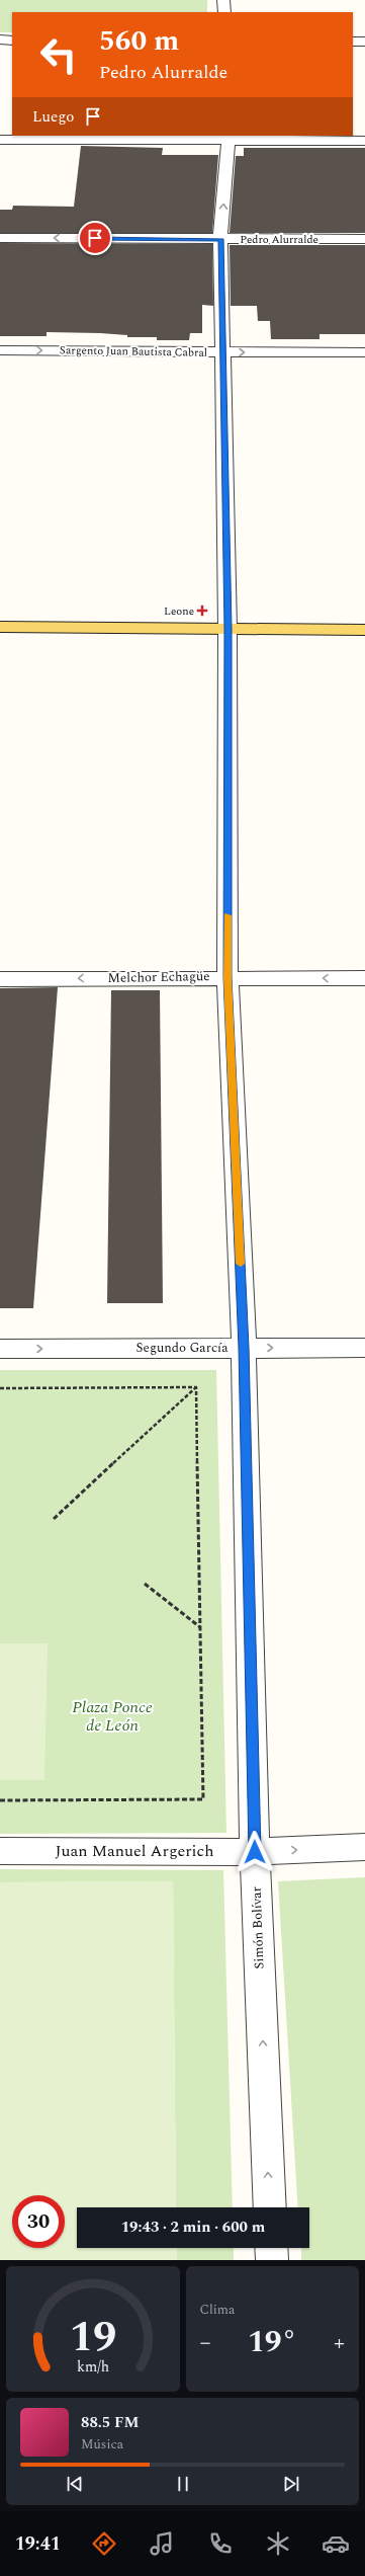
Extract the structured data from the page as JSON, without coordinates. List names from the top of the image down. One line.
{"streets":{"street":["Pedro Alurralde","Sargento Juan Bautista Cabral","Melchor Echagüe","Segundo García","Juan Manuel Argerich","Simón Bolívar"]},"crossings":[["Pedro Alurralde","Simón Bolívar"],["Sargento Juan Bautista Cabral","Simón Bolívar"],["Melchor Echagüe","Simón Bolívar"],["Segundo García","Simón Bolívar"],["Juan Manuel Argerich","Simón Bolívar"]],"one_way":["Sargento Juan Bautista Cabral","Melchor Echagüe","Segundo García"],"parks":["Plaza Ponce de León"],"places":{"health":["Leone"]},"page":{"turn":["560 m","Pedro Alurralde"],"then":"Luego","limit":"30","trip":"19:43 · 2 min · 600 m","tile":"Clima","heat":["−","19°","+"],"song":["88.5 FM","Música"],"tabs":"19:41","gauge":["19","km/h"]}}
